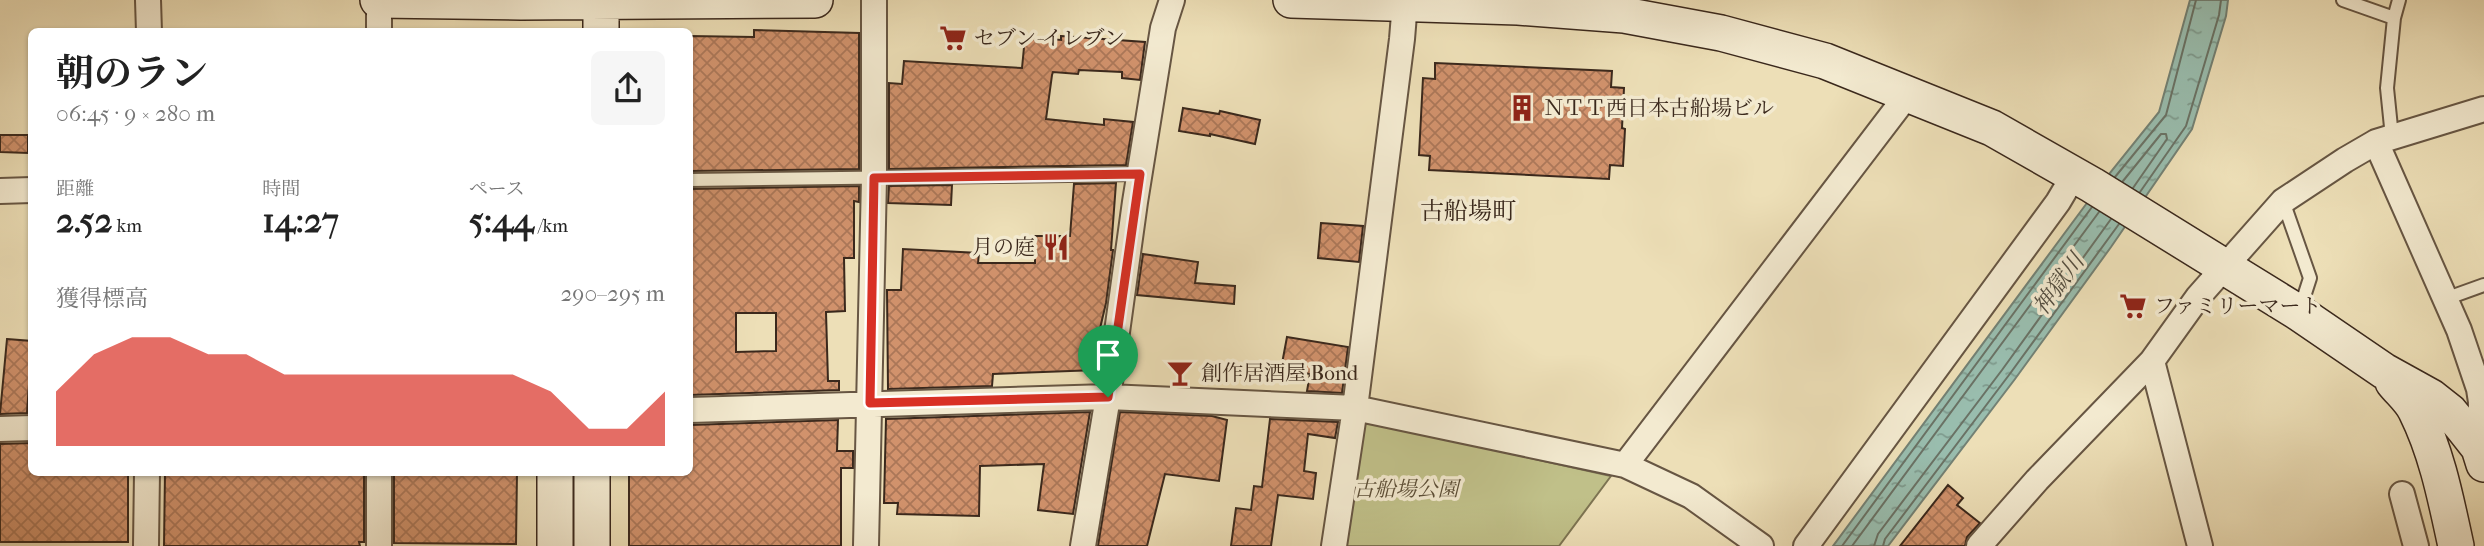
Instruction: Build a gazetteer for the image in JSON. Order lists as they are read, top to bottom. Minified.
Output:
{"districts":["古船場町"],"water":["神獄川"],"parks":["古船場公園"],"places":{"supermarket":["セブン-イレブン","ファミリーマート"],"building":["ＮＴＴ西日本古船場ビル"],"restaurant":["月の庭"],"bar":["創作居酒屋 Bond"]},"page":{"heading":["朝のラン","06:45 · 9 × 280 m"],"stats":[["距離","2.52 km"],["時間","14:27"],["ペース","5:44 /km"]],"chart":["獲得標高","290–295 m"]}}
